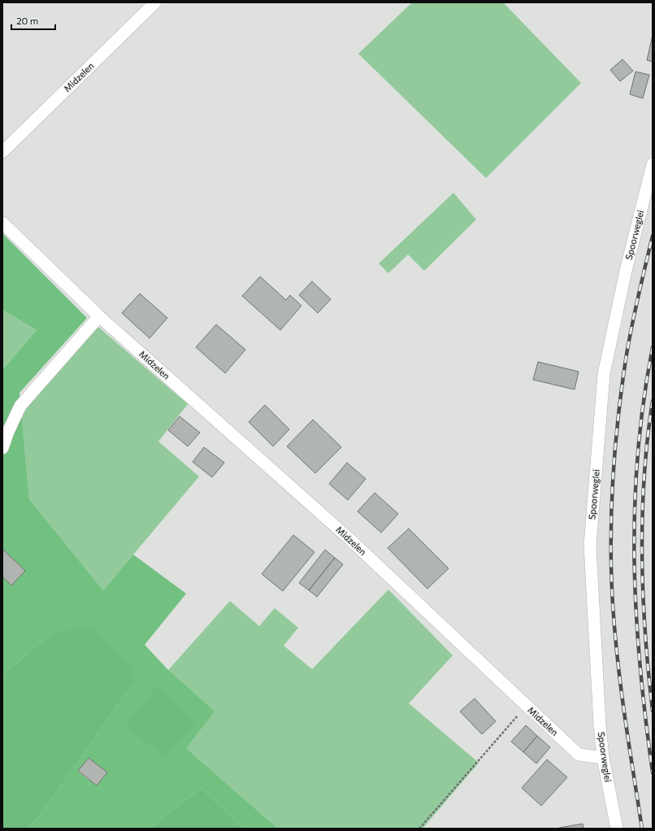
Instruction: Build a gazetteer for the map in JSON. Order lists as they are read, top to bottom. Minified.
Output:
{"streets":{"street":["Midzelen","Spoorweglei"]},"crossings":[["Midzelen","Spoorweglei"]],"scale_bar":"20 m"}
